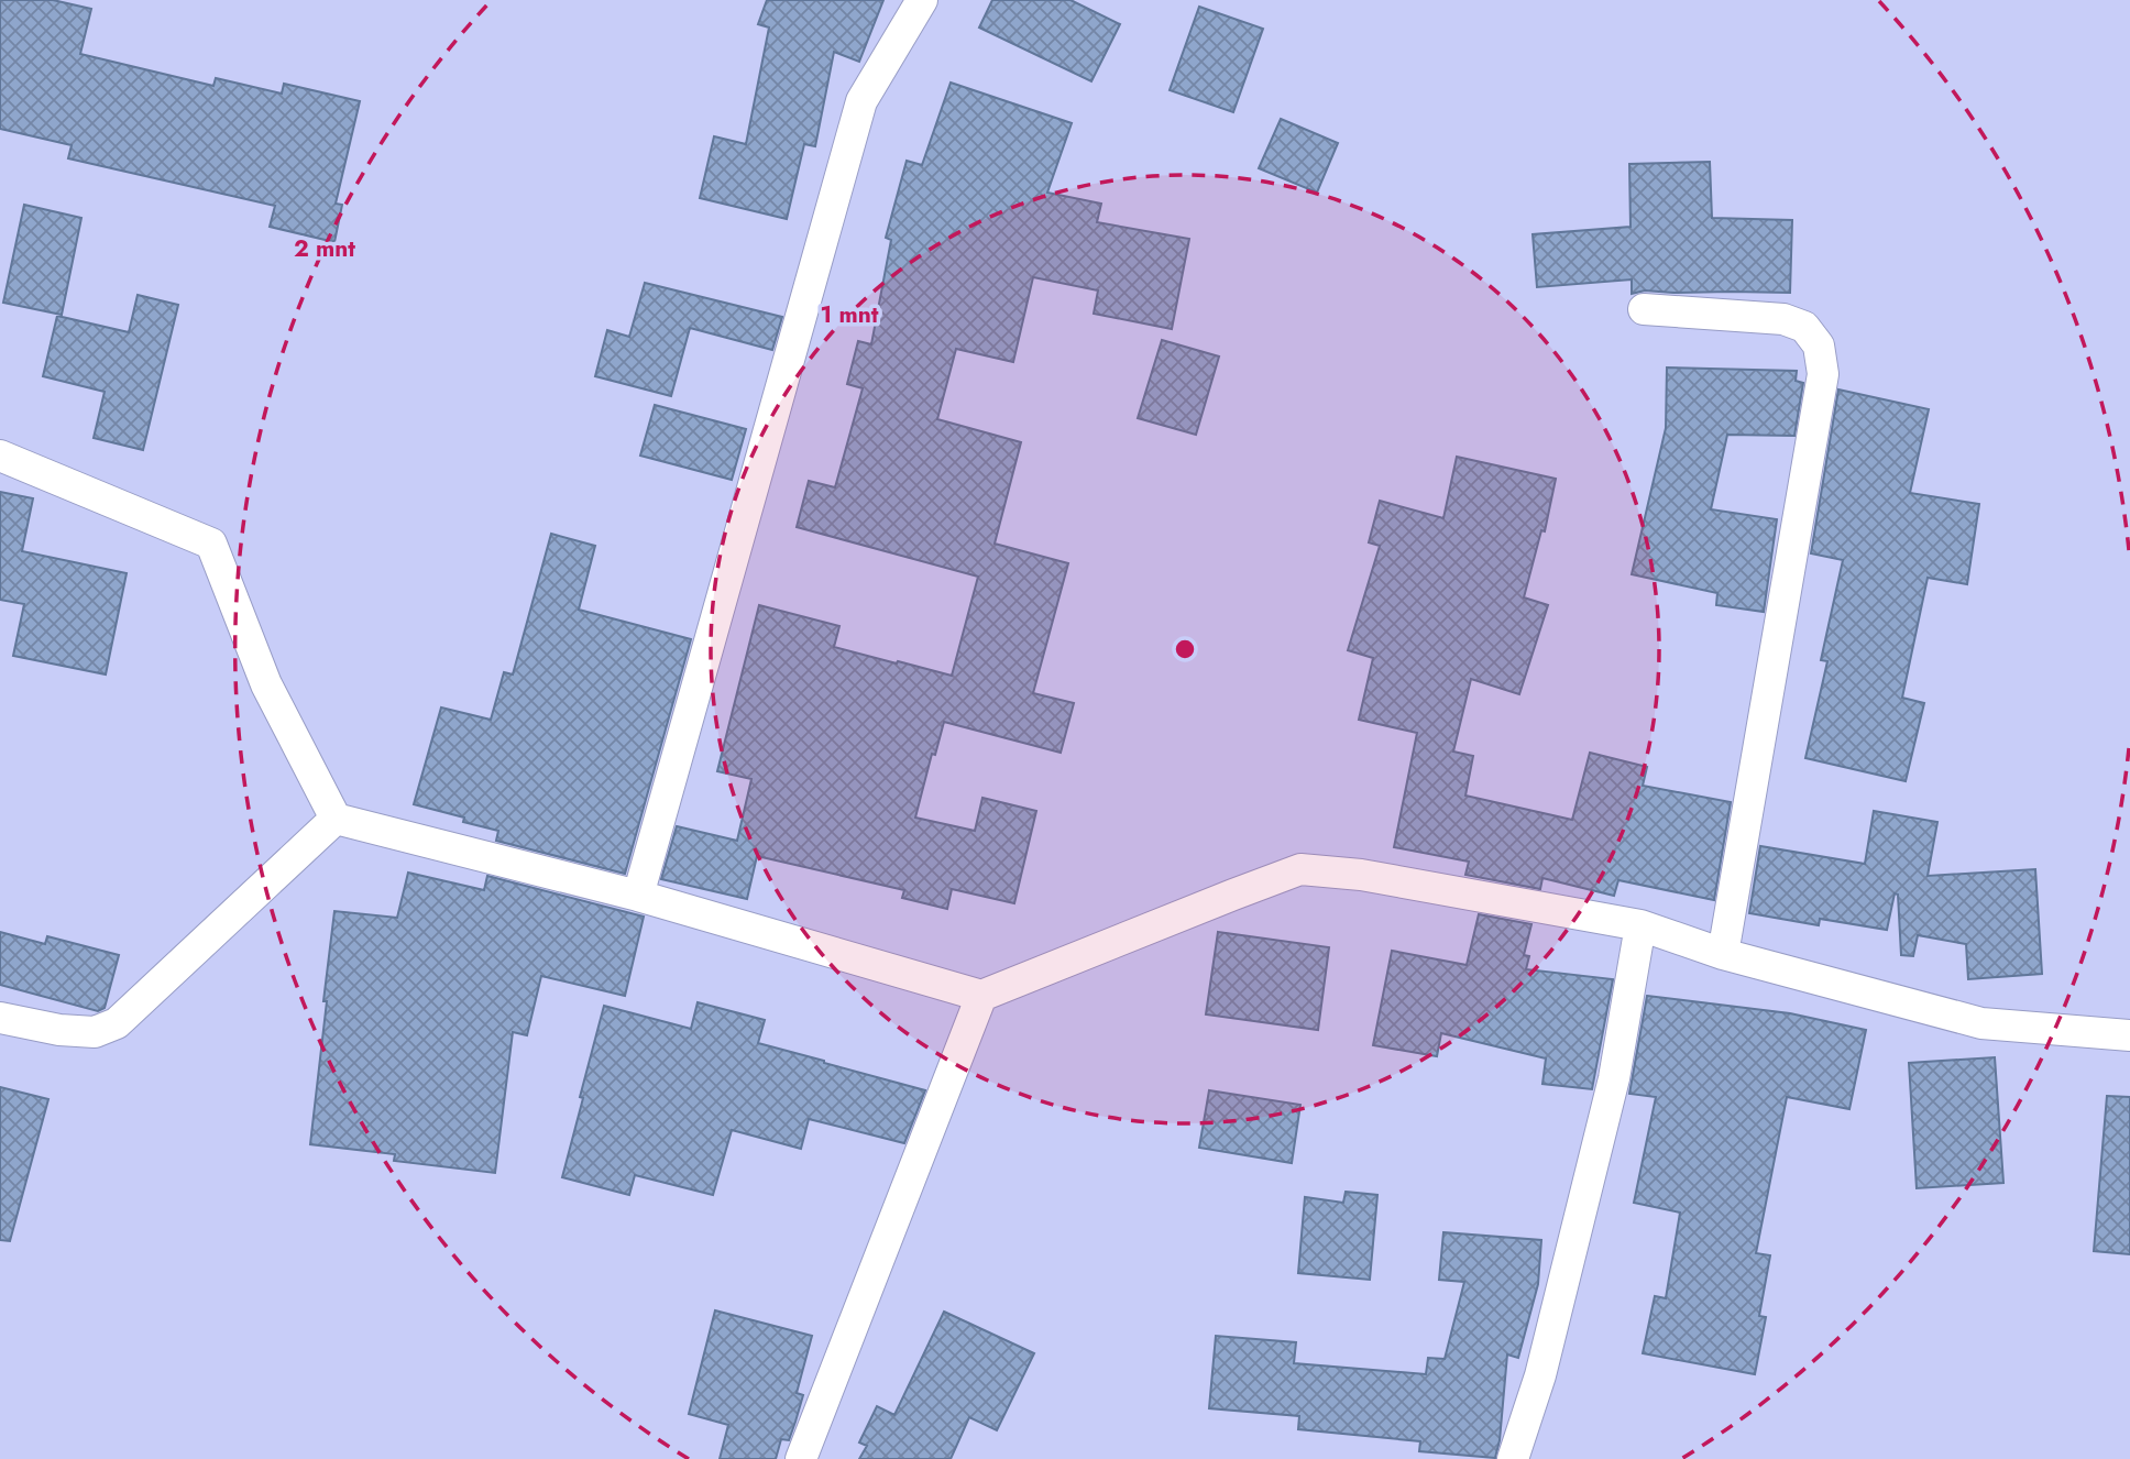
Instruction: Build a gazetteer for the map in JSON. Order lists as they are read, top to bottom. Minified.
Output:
{"rings":["2 mnt","1 mnt"]}
